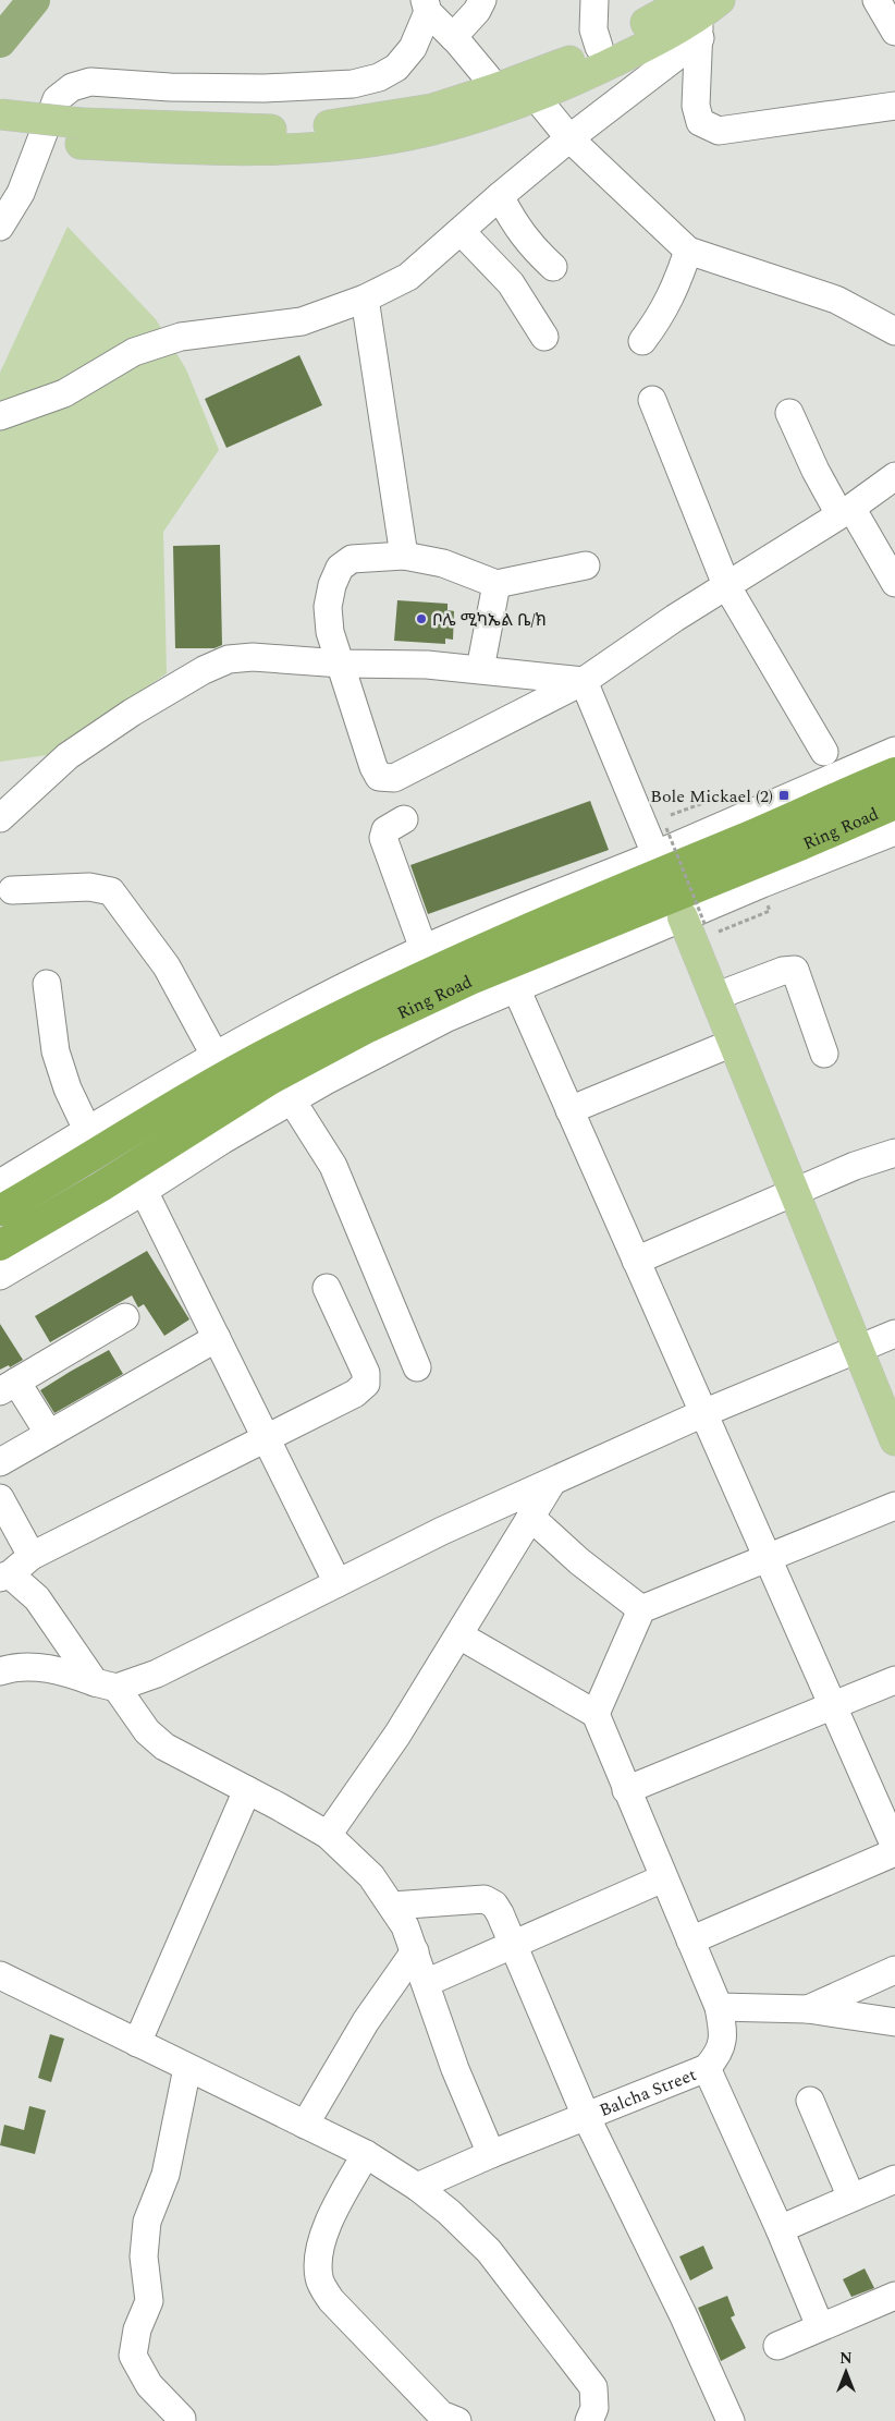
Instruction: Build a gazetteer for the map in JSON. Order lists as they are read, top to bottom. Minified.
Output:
{"streets":{"highway":["Ring Road"],"street":["Balcha Street"]},"places":{"other":["ቦሌ ሚካኤል ቤ/ክ"],"transit":["Bole Mickael (2)"]},"north":"top"}
